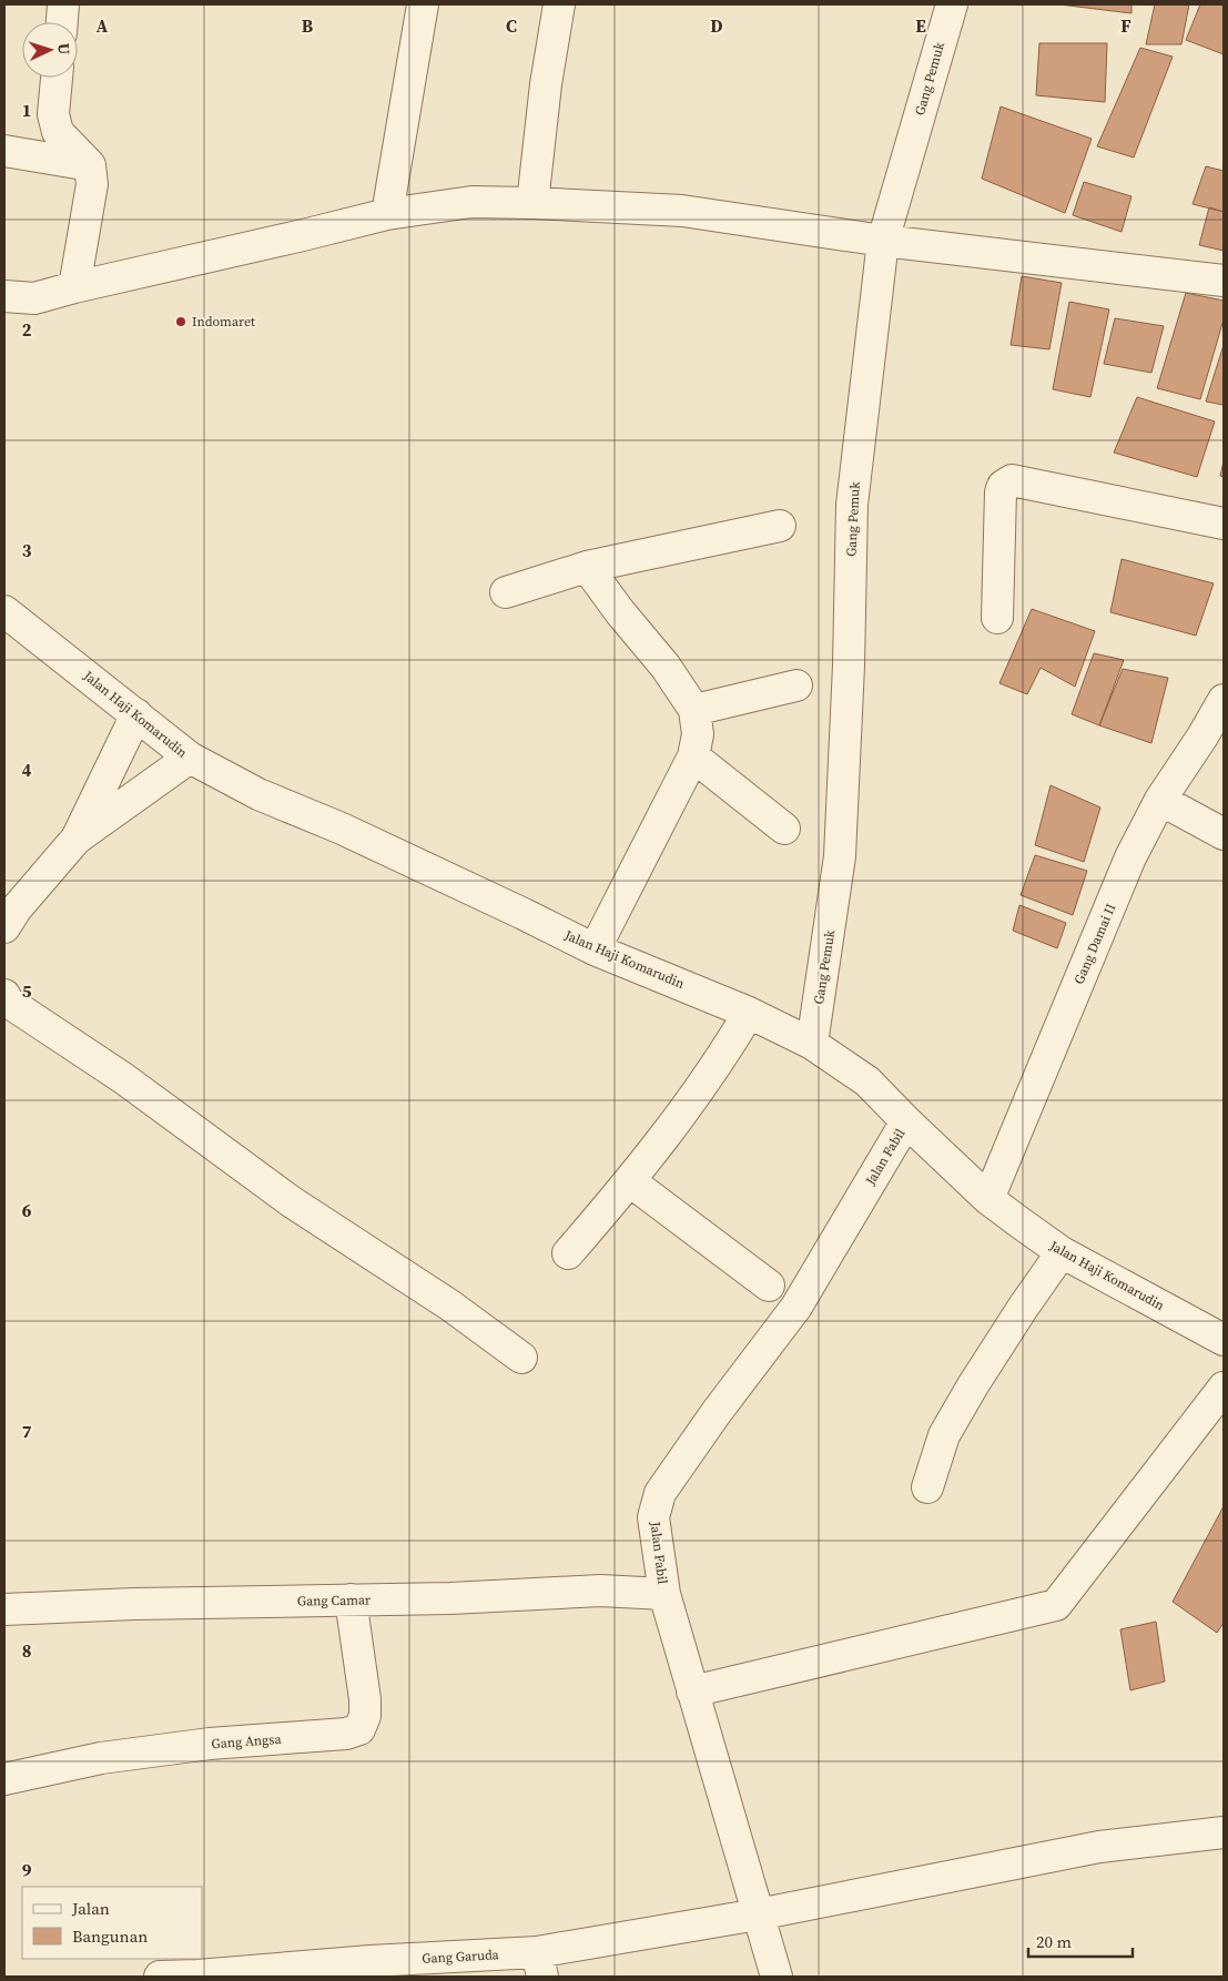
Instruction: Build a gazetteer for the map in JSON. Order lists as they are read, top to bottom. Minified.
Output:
{"streets":{"street":["Gang Pemuk","Jalan Haji Komarudin","Gang Damai II","Jalan Fabil","Gang Camar","Gang Angsa","Gang Garuda"]},"crossings":[["Gang Pemuk","Jalan Haji Komarudin"],["Jalan Haji Komarudin","Gang Damai II"],["Jalan Haji Komarudin","Jalan Fabil"],["Jalan Fabil","Gang Camar"],["Jalan Fabil","Gang Garuda"],["Gang Camar","Gang Angsa"]],"places":["Indomaret"],"legend":["Jalan","Bangunan"],"scale_bar":"20 m","north":"right","grid":{"columns":["A","B","C","D","E","F"],"rows":["1","2","3","4","5","6","7","8","9"]}}
